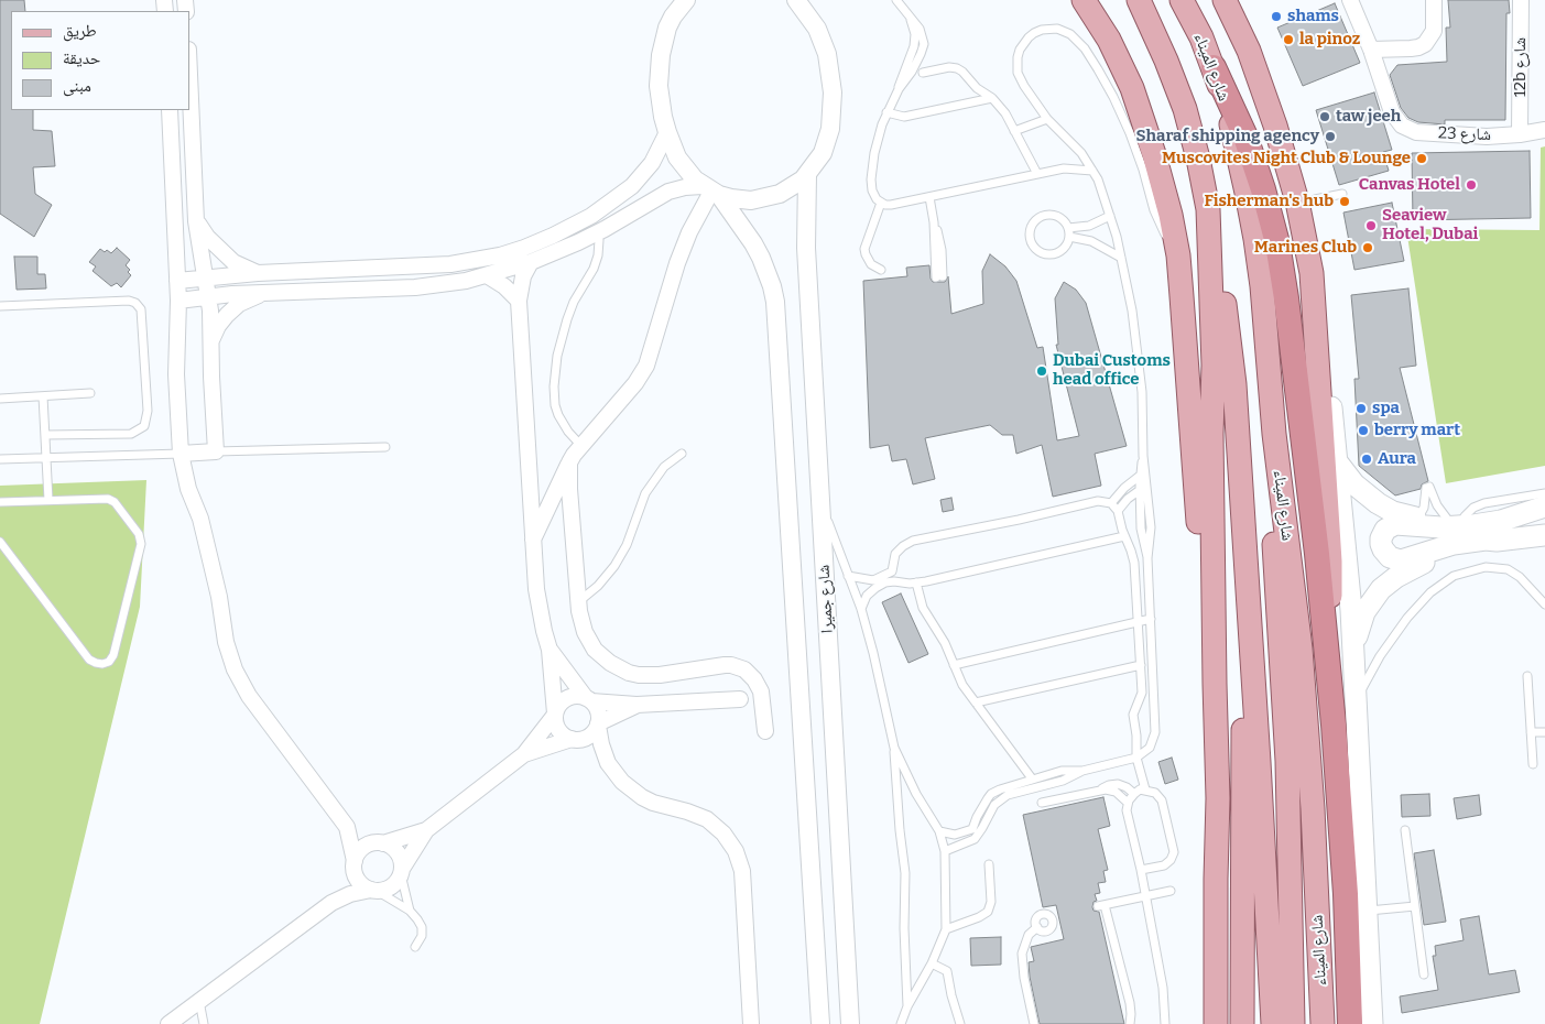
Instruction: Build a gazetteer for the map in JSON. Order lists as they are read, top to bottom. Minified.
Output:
{"streets":{"main road":["شارع الميناء"],"street":["12b شارع","شارع 23","شارع جميرا"]},"crossings":[["12b شارع","شارع 23"]],"places":["shams","la pinoz","taw jeeh","Sharaf shipping agency","Muscovites Night Club & Lounge","Canvas Hotel","Fisherman's hub","Seaview Hotel, Dubai","Marines Club","Dubai Customs head office","spa","berry mart","Aura"],"legend":["طريق","حديقة","مبنى"]}
